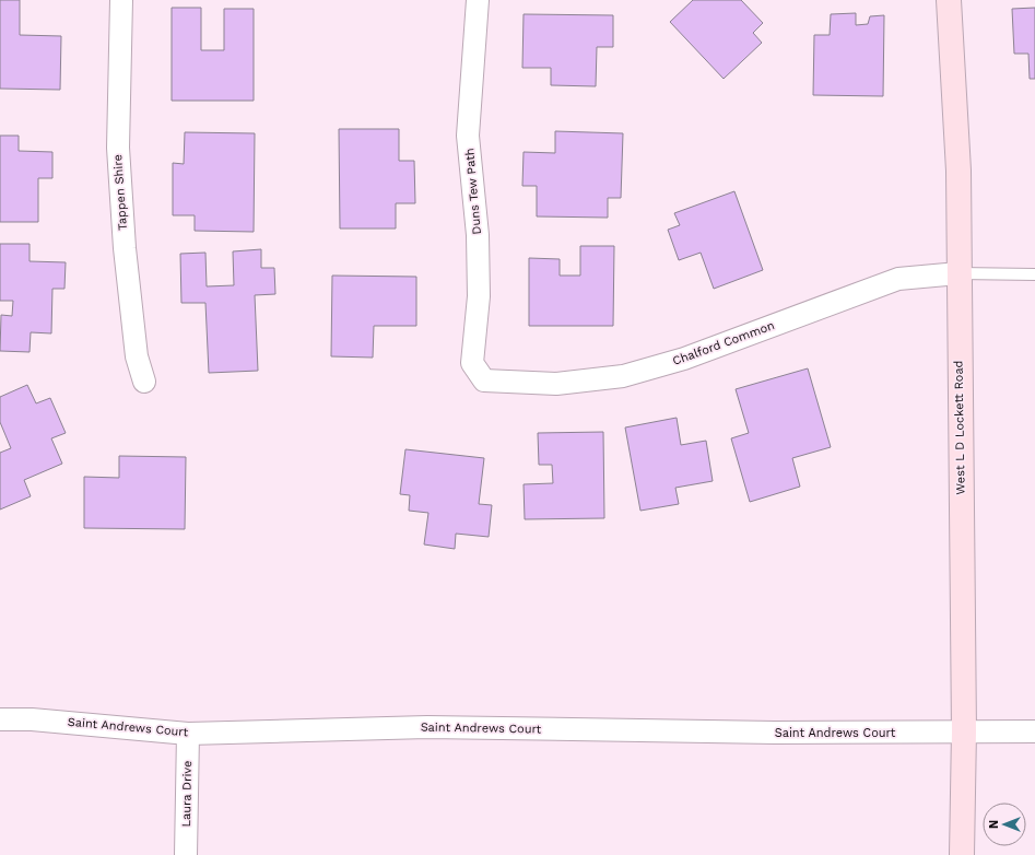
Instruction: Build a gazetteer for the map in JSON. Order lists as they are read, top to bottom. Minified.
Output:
{"streets":{"main road":["West L D Lockett Road"],"street":["Duns Tew Path","Tappen Shire","Chalford Common","Saint Andrews Court","Laura Drive"]},"crossings":[["Duns Tew Path","Chalford Common"],["Chalford Common","West L D Lockett Road"],["West L D Lockett Road","Saint Andrews Court"],["Saint Andrews Court","Laura Drive"]],"north":"left"}
